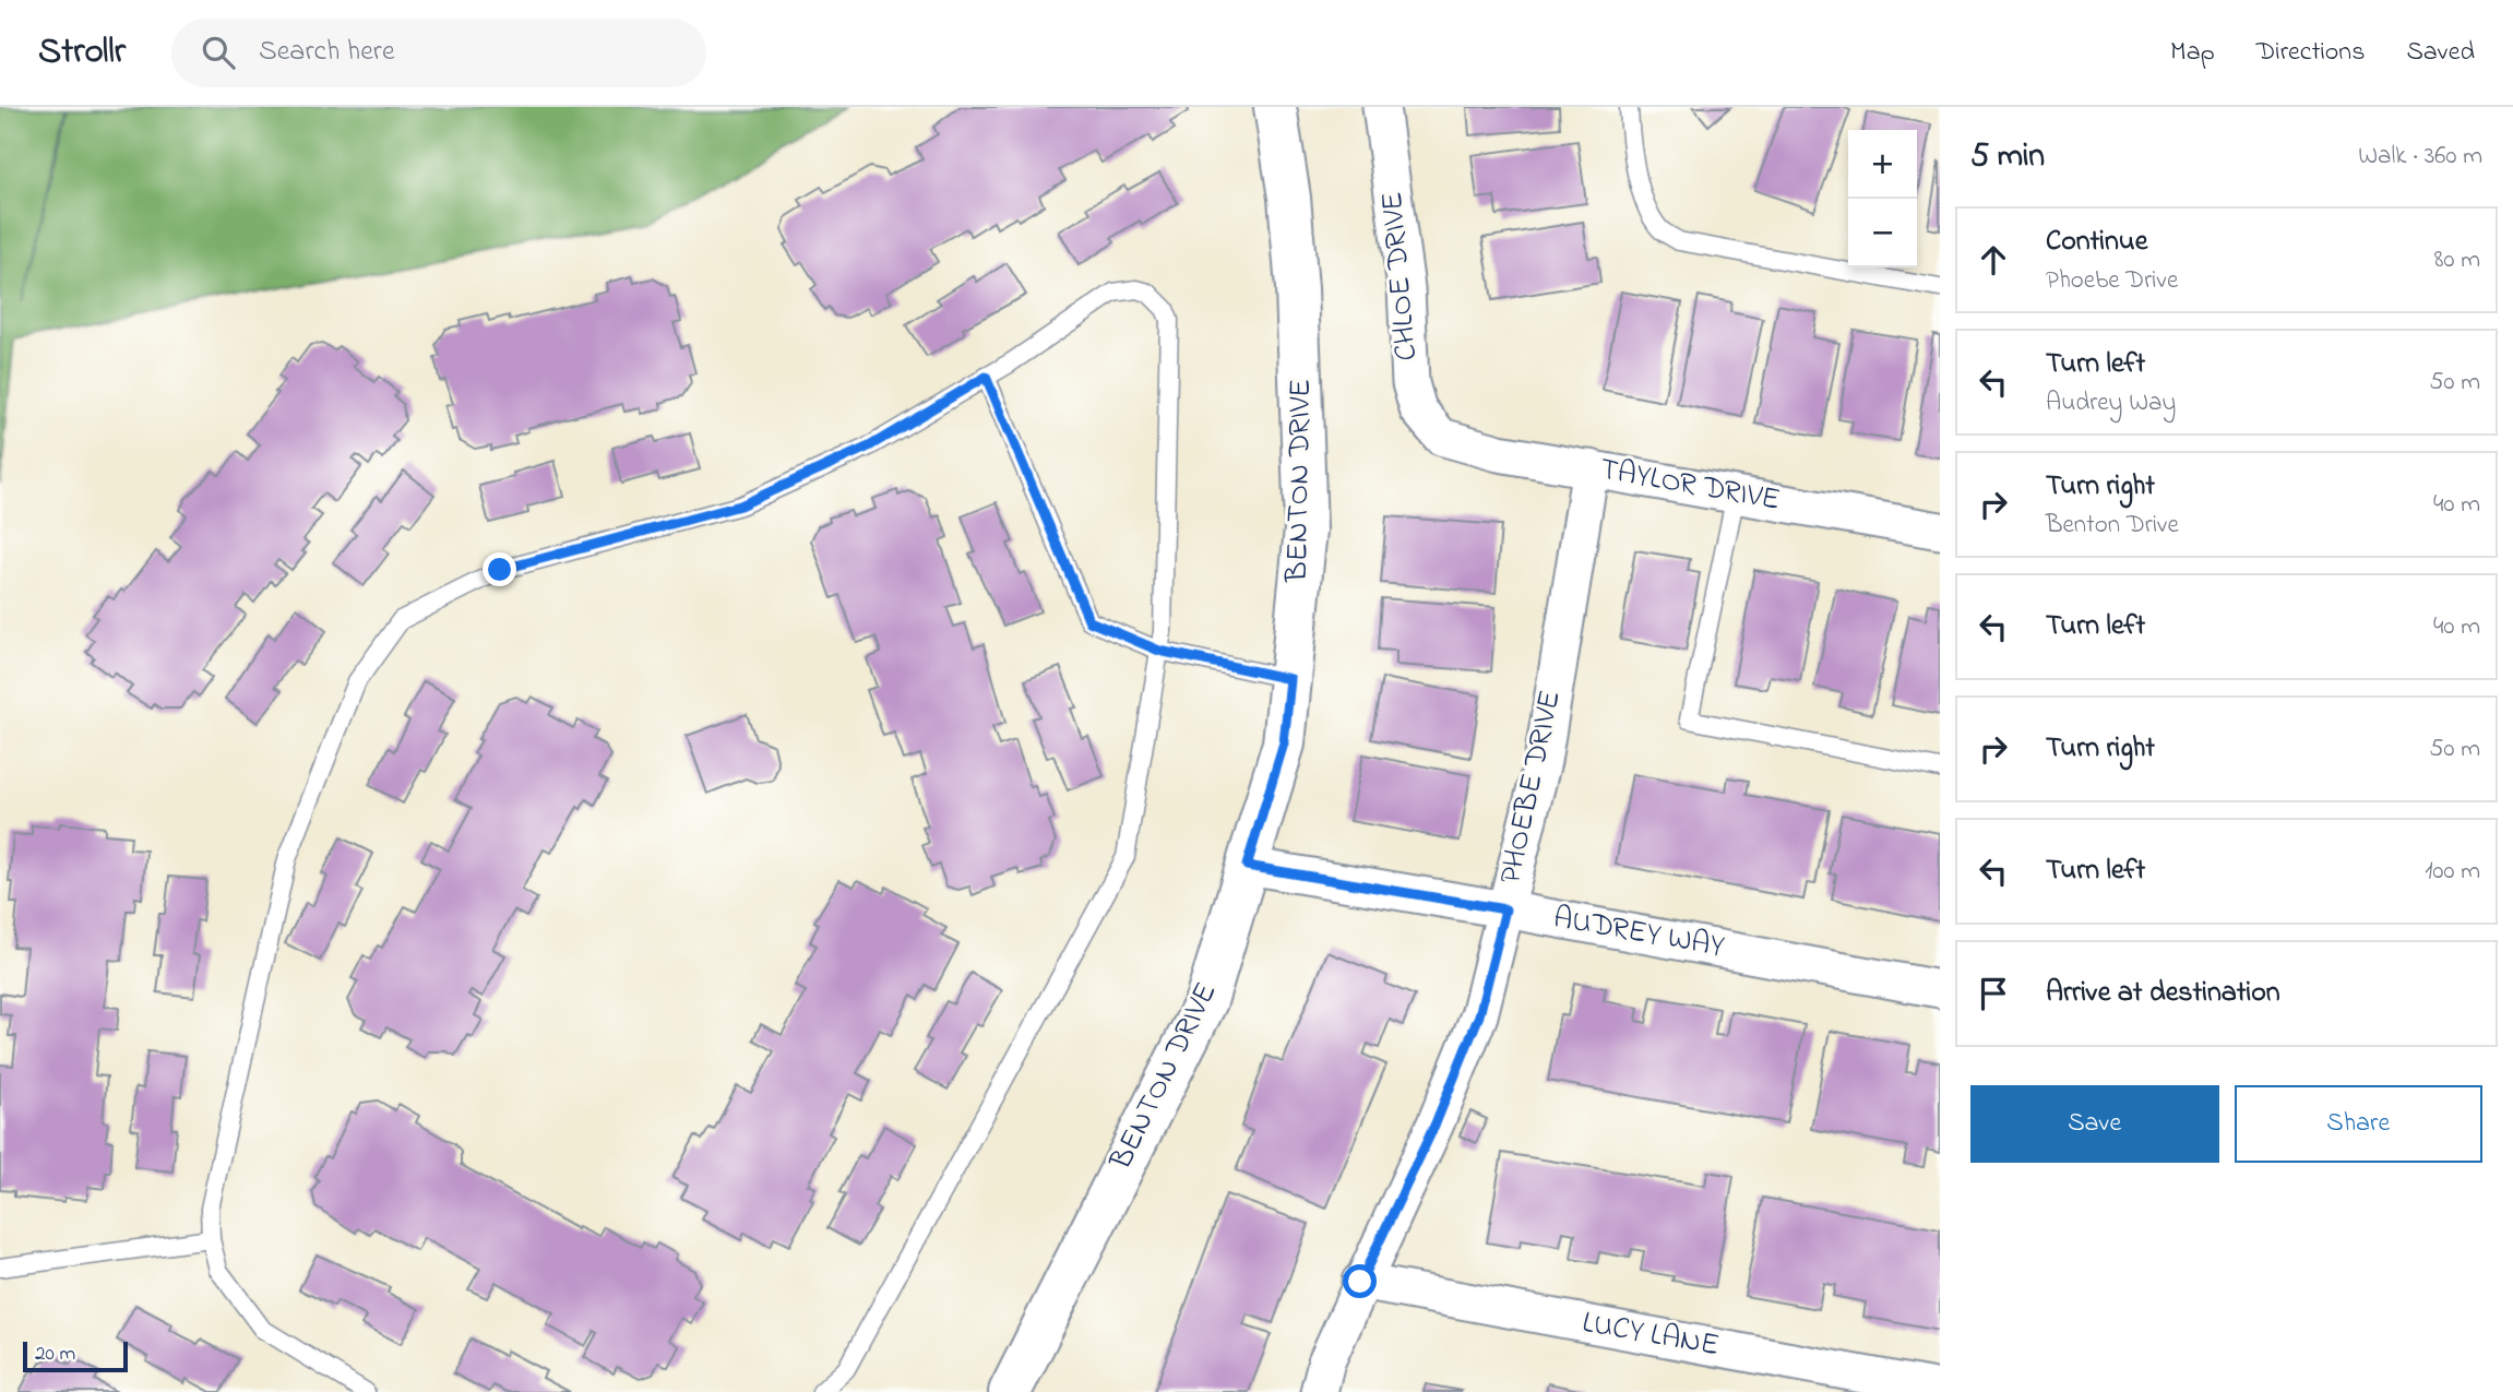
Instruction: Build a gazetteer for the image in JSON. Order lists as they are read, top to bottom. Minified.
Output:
{"streets":{"street":["CHLOE DRIVE","BENTON DRIVE","TAYLOR DRIVE","PHOEBE DRIVE","AUDREY WAY","LUCY LANE"]},"crossings":[["CHLOE DRIVE","TAYLOR DRIVE"],["BENTON DRIVE","AUDREY WAY"],["TAYLOR DRIVE","PHOEBE DRIVE"],["PHOEBE DRIVE","AUDREY WAY"],["PHOEBE DRIVE","LUCY LANE"]],"scale_bar":"20 m","page":{"header":"Strollr","search":"Search here","nav":["Map","Directions","Saved"],"heading":["5 min","Walk · 360 m"],"map_buttons":["+","−"],"list":[["Continue","Phoebe Drive","80 m"],["Turn left","Audrey Way","50 m"],["Turn right","Benton Drive","40 m"],["Turn left","40 m"],["Turn right","50 m"],["Turn left","100 m"],"Arrive at destination"],"buttons":["Save","Share"],"scale":"20 m"}}
